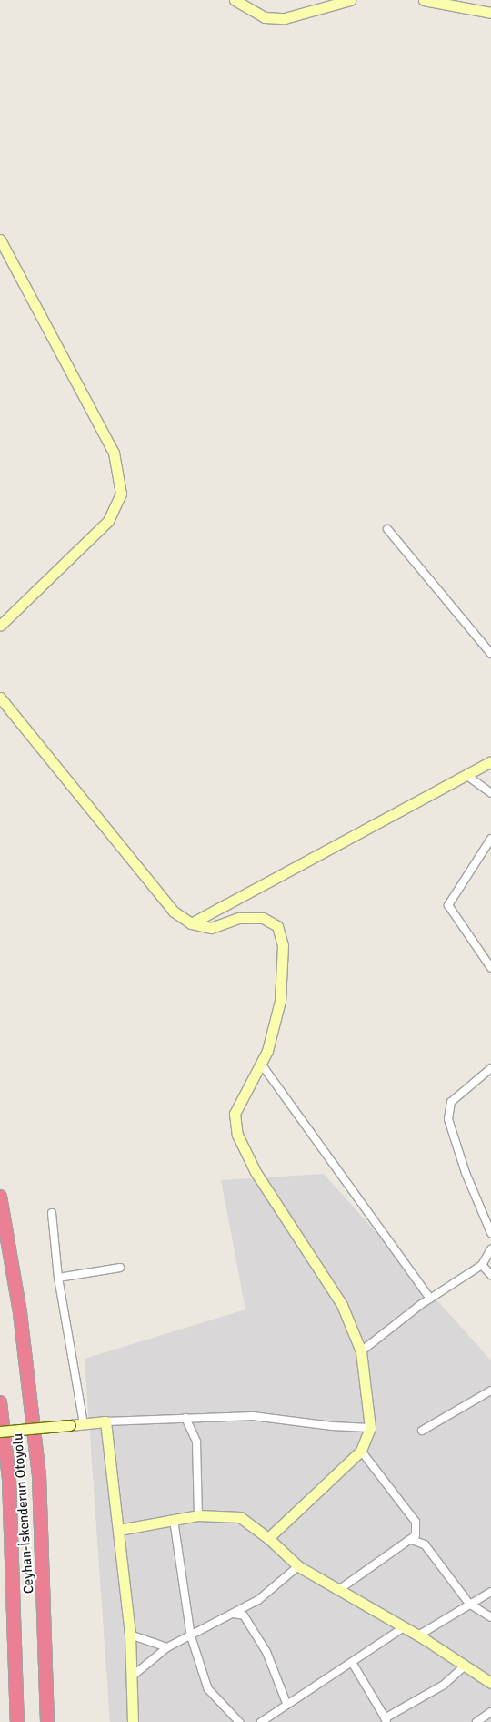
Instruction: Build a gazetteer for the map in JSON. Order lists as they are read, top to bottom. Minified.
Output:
{"streets":{"highway":["Ceyhan-İskenderun Otoyolu"]}}
